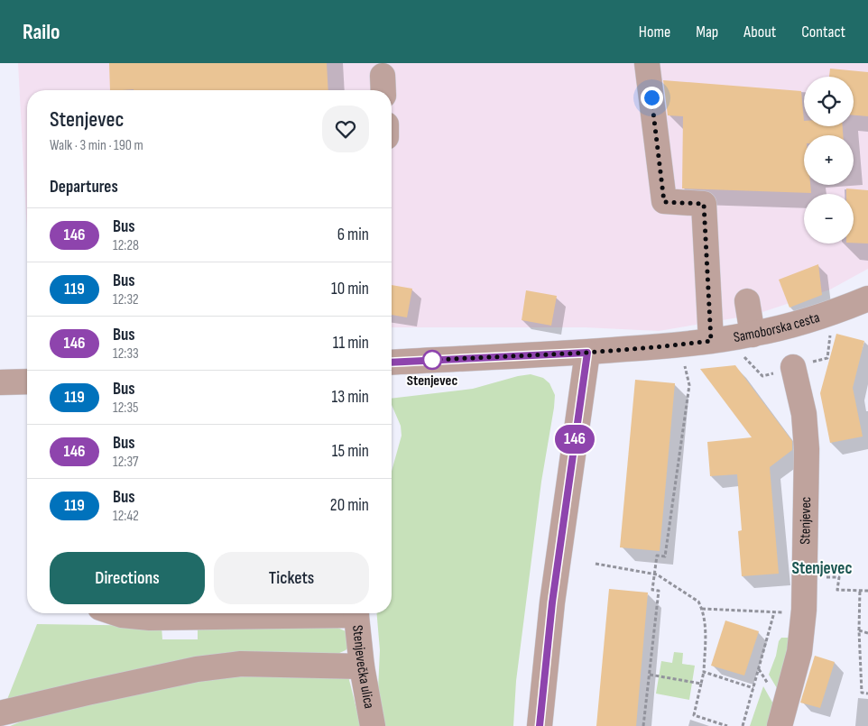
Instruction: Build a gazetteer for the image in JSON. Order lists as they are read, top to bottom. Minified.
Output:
{"streets":{"street":["Samoborska cesta","Stenjevec","Stenjevečka ulica"]},"districts":["Stenjevec"],"places":["Stenjevec"],"lines":["bus line 146"],"page":{"header":"Railo","nav":["Home","Map","About","Contact"],"on_map":"146","map_buttons":["+","−"],"heading":[["Stenjevec","Walk · 3 min · 190 m"],"Departures"],"list":[{"mark":"146","name":"Bus","note":"12:28","value":"6 min"},{"mark":"119","name":"Bus","note":"12:32","value":"10 min"},{"mark":"146","name":"Bus","note":"12:33","value":"11 min"},{"mark":"119","name":"Bus","note":"12:35","value":"13 min"},{"mark":"146","name":"Bus","note":"12:37","value":"15 min"},{"mark":"119","name":"Bus","note":"12:42","value":"20 min"}],"buttons":["Directions","Tickets"]}}
